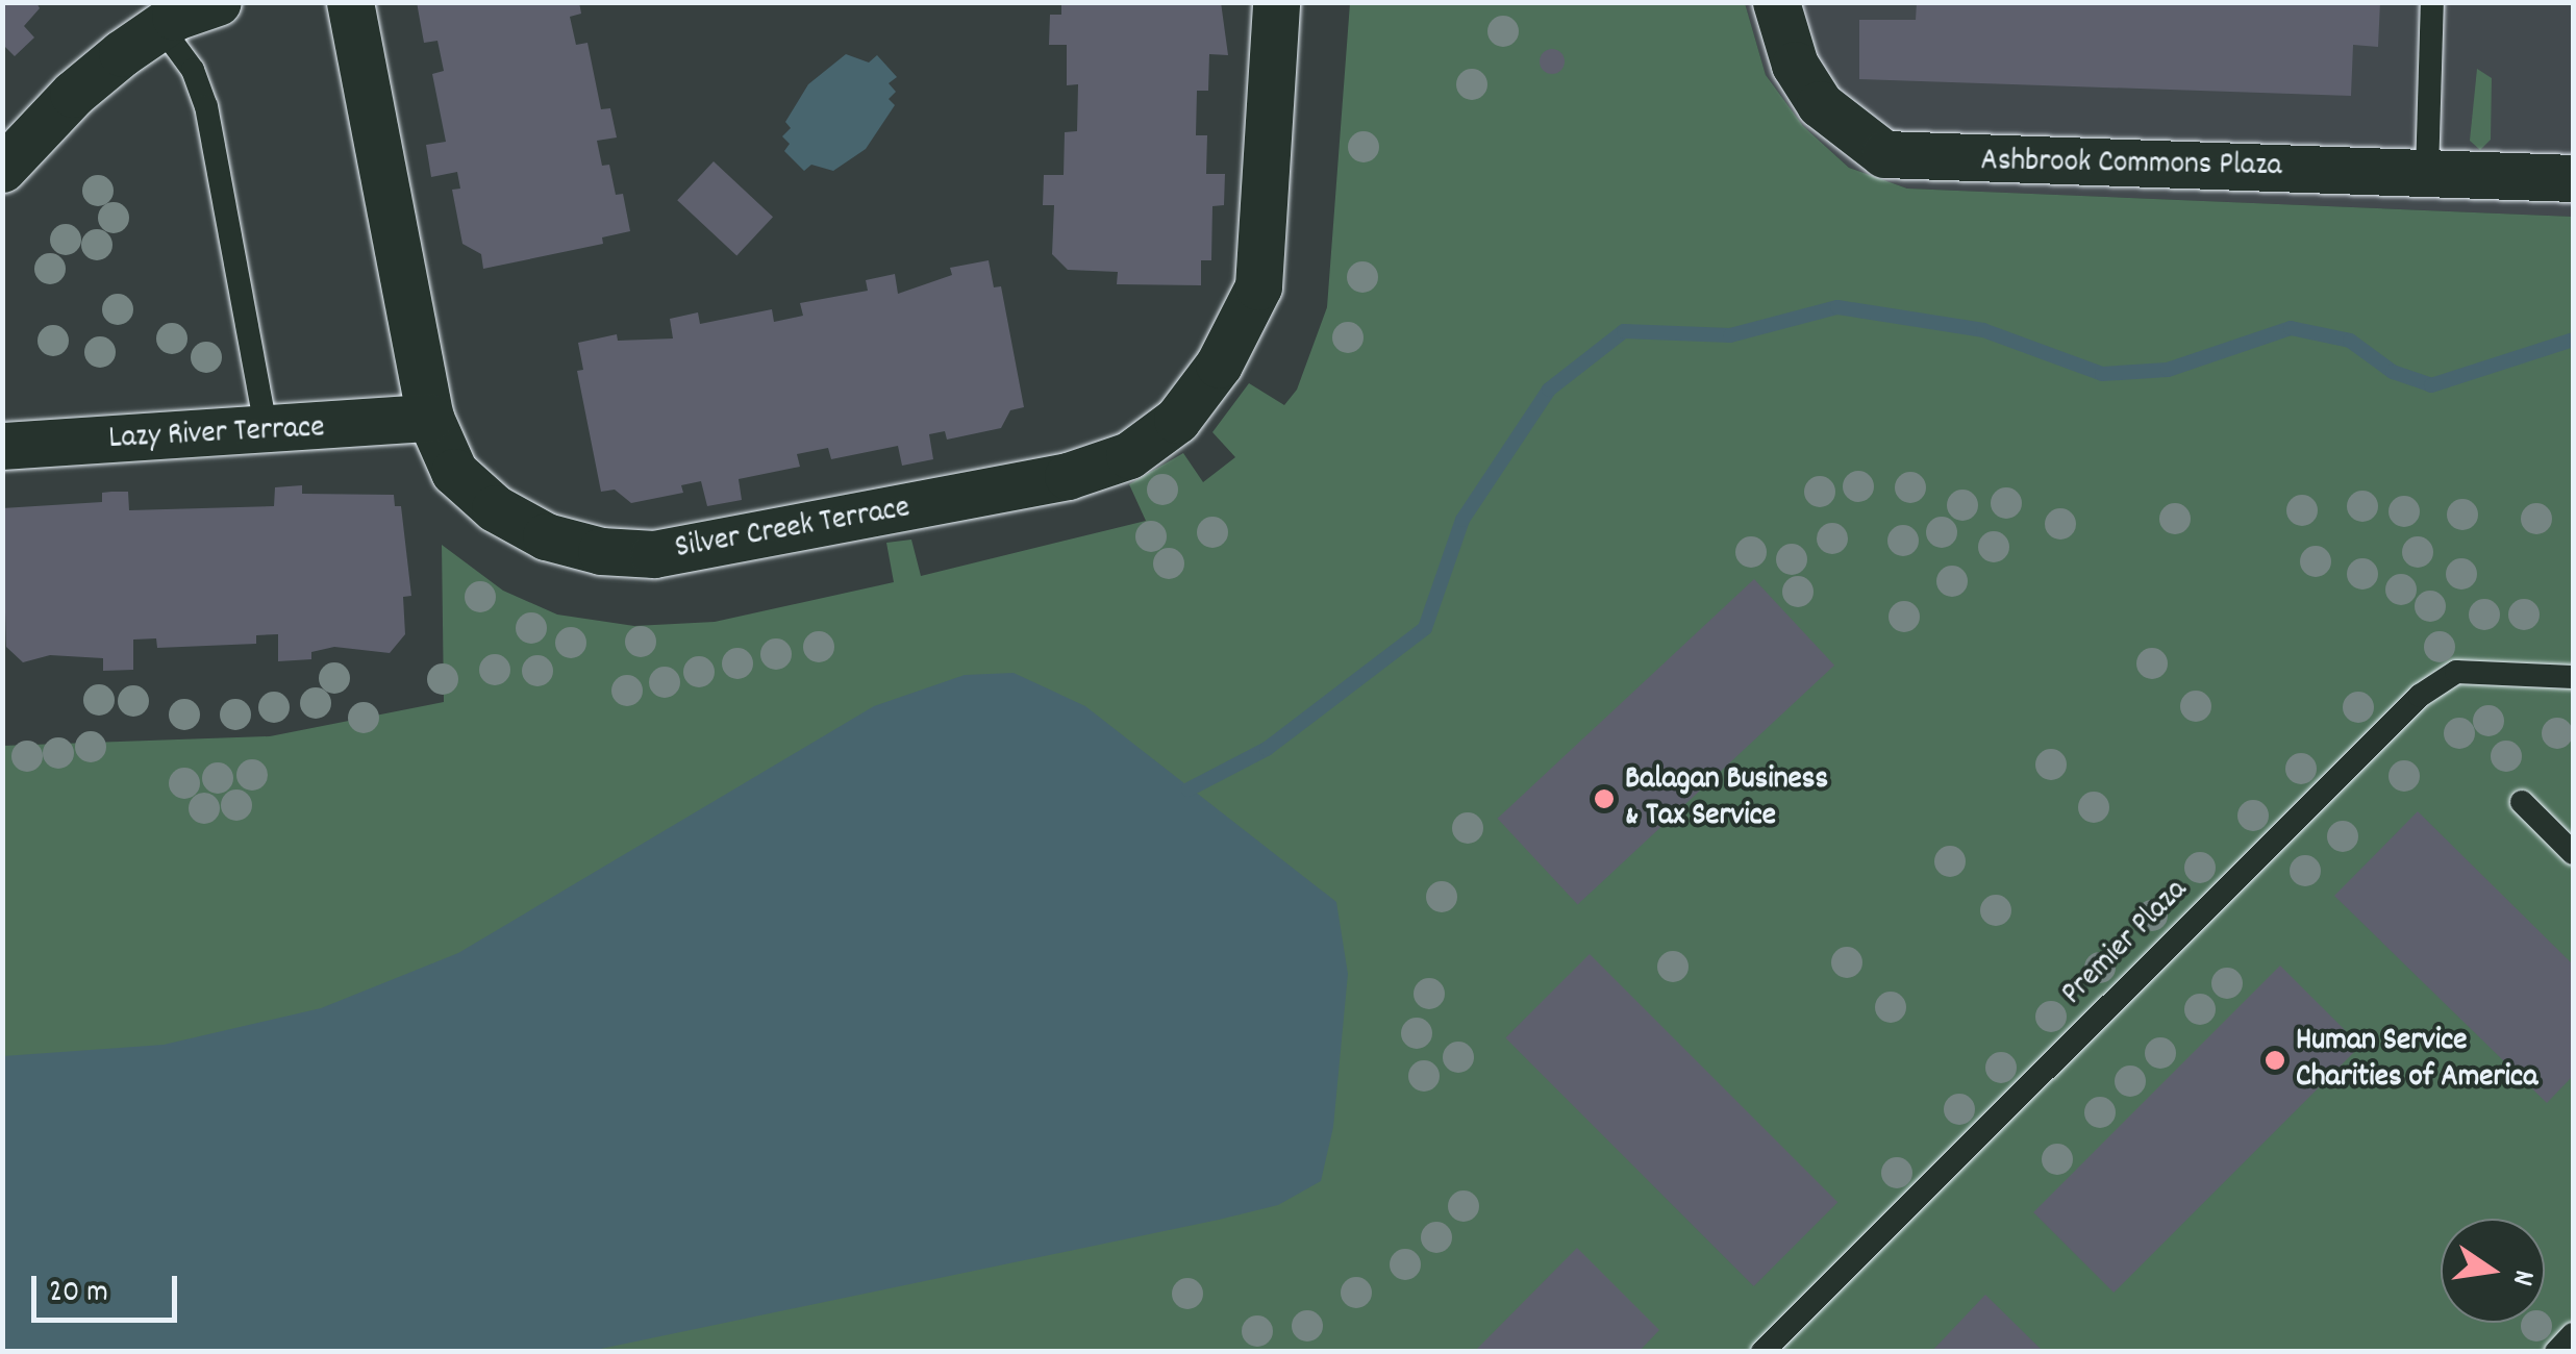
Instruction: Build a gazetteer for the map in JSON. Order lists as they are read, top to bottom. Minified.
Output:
{"streets":{"street":["Ashbrook Commons Plaza","Lazy River Terrace","Silver Creek Terrace"],"lane":["Premier Plaza"]},"crossings":[["Lazy River Terrace","Silver Creek Terrace"]],"places":["Balagan Business & Tax Service","Human Service Charities of America"],"scale_bar":"20 m","north":"right"}
